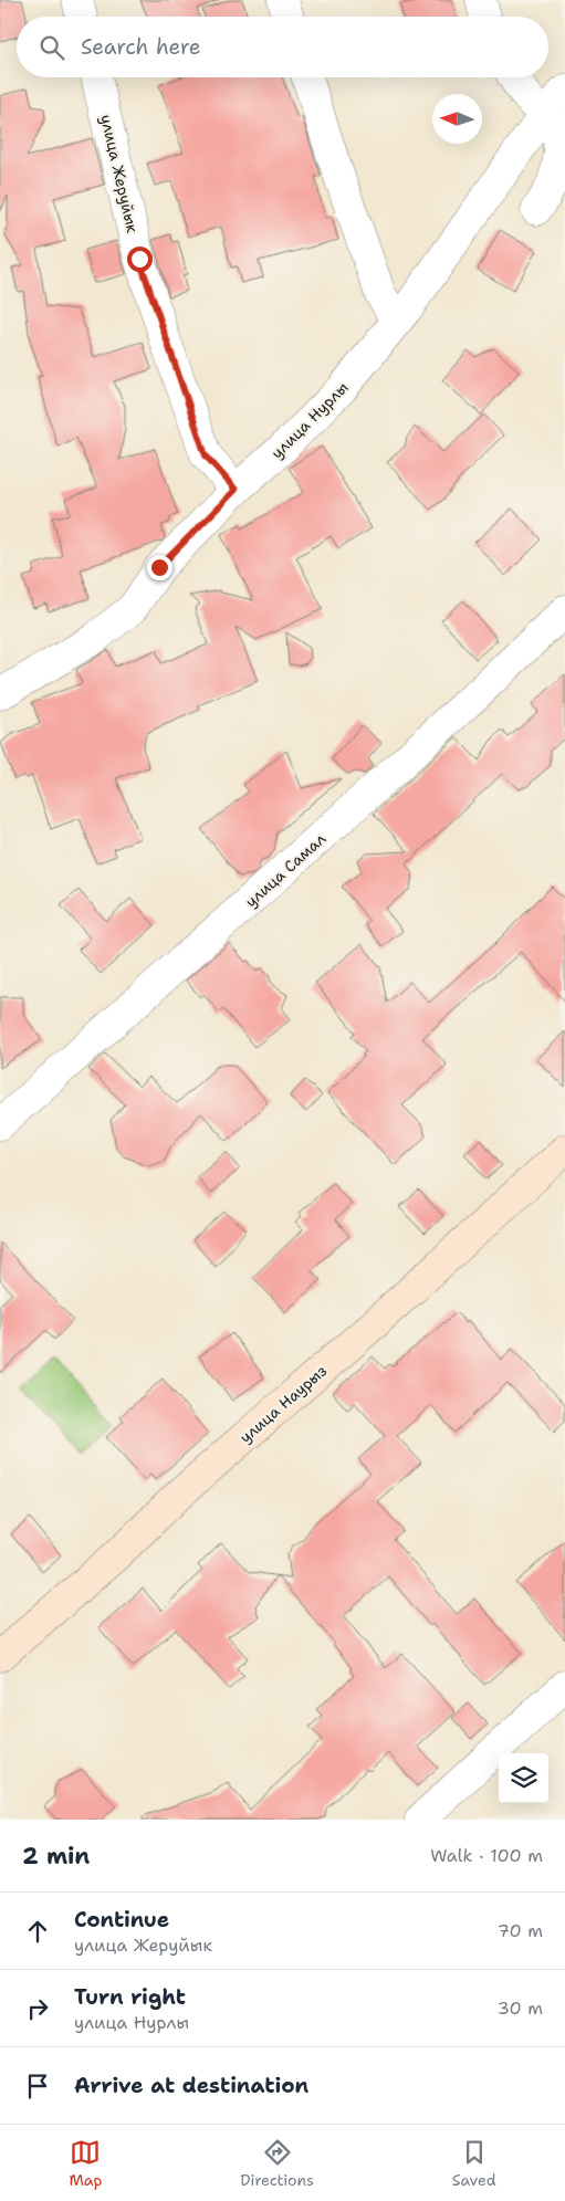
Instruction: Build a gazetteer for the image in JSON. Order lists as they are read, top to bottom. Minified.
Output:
{"streets":{"street":["улица Жеруйык","улица Нурлы","улица Самал","улица Наурыз"]},"crossings":[["улица Жеруйык","улица Нурлы"]],"north":"left","page":{"search":"Search here","heading":["2 min","Walk · 100 m"],"list":[["Continue","улица Жеруйык","70 m"],["Turn right","улица Нурлы","30 m"],"Arrive at destination"],"nav":["Map","Directions","Saved"]}}
